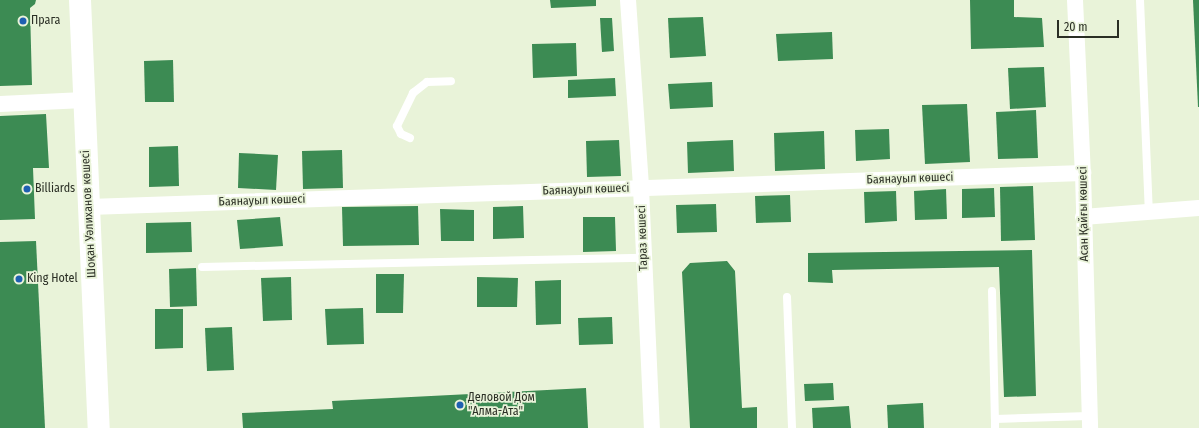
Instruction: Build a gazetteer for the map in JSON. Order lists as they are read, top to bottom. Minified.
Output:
{"streets":{"main road":["Шоқан Уәлиханов көшесі"],"street":["Баянауыл көшесі","Асан Қайғы көшесі","Тараз көшесі"]},"crossings":[["Баянауыл көшесі","Шоқан Уәлиханов көшесі"],["Баянауыл көшесі","Асан Қайғы көшесі"],["Баянауыл көшесі","Тараз көшесі"]],"places":["Прага","Billiards","King Hotel","Деловой Дом \"Алма-Ата\""],"scale_bar":"20 m"}
